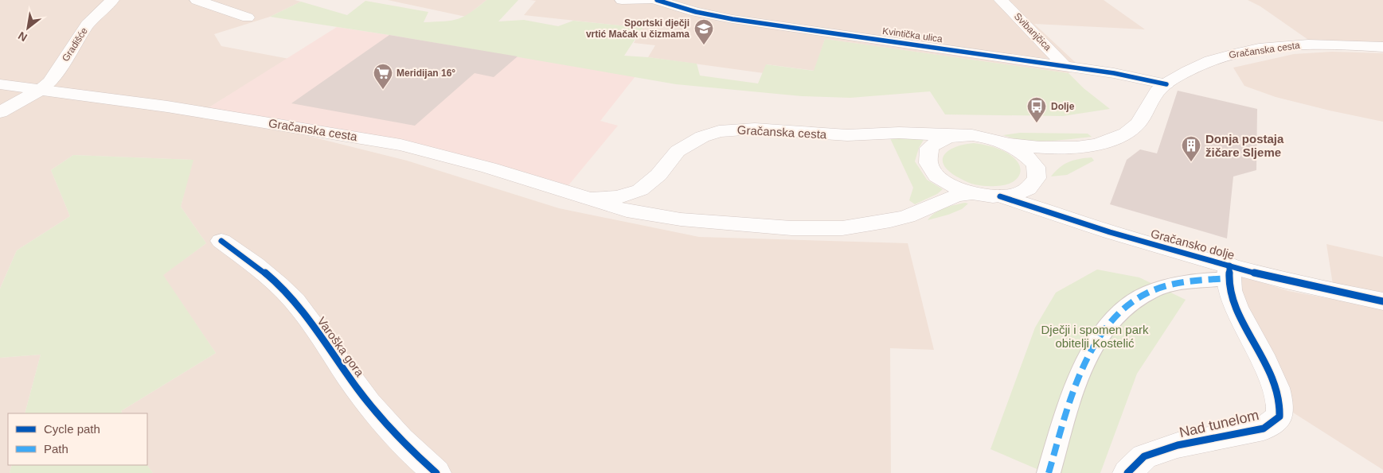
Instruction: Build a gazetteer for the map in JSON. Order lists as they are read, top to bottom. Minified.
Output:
{"streets":{"main road":["Svibanjčica","Kvintička ulica","Gradišće","Gračanska cesta","Gračansko dolje","Varoška gora","Nad tunelom"]},"crossings":[["Svibanjčica","Kvintička ulica"],["Kvintička ulica","Gračanska cesta"],["Gradišće","Gračanska cesta"],["Gračanska cesta","Gračansko dolje"],["Gračansko dolje","Nad tunelom"]],"parks":["Dječji i spomen park obitelji Kostelić"],"places":{"school or university":["Sportski dječji vrtić Mačak u čizmama"],"supermarket":["Meridijan 16°"],"bus stop":["Dolje"],"building":["Donja postaja žičare Sljeme"]},"legend":["Cycle path","Path"],"north":"bottom left"}
